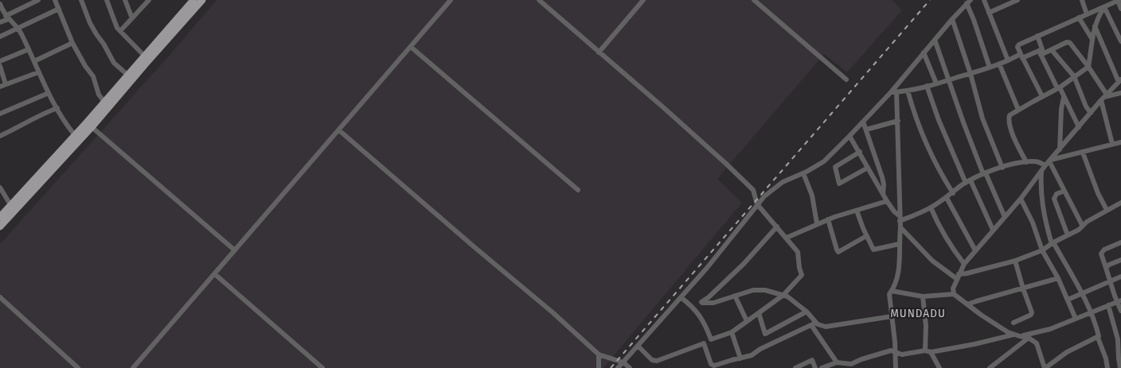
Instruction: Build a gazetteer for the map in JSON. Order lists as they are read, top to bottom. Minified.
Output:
{"districts":["MUNDADU"]}
